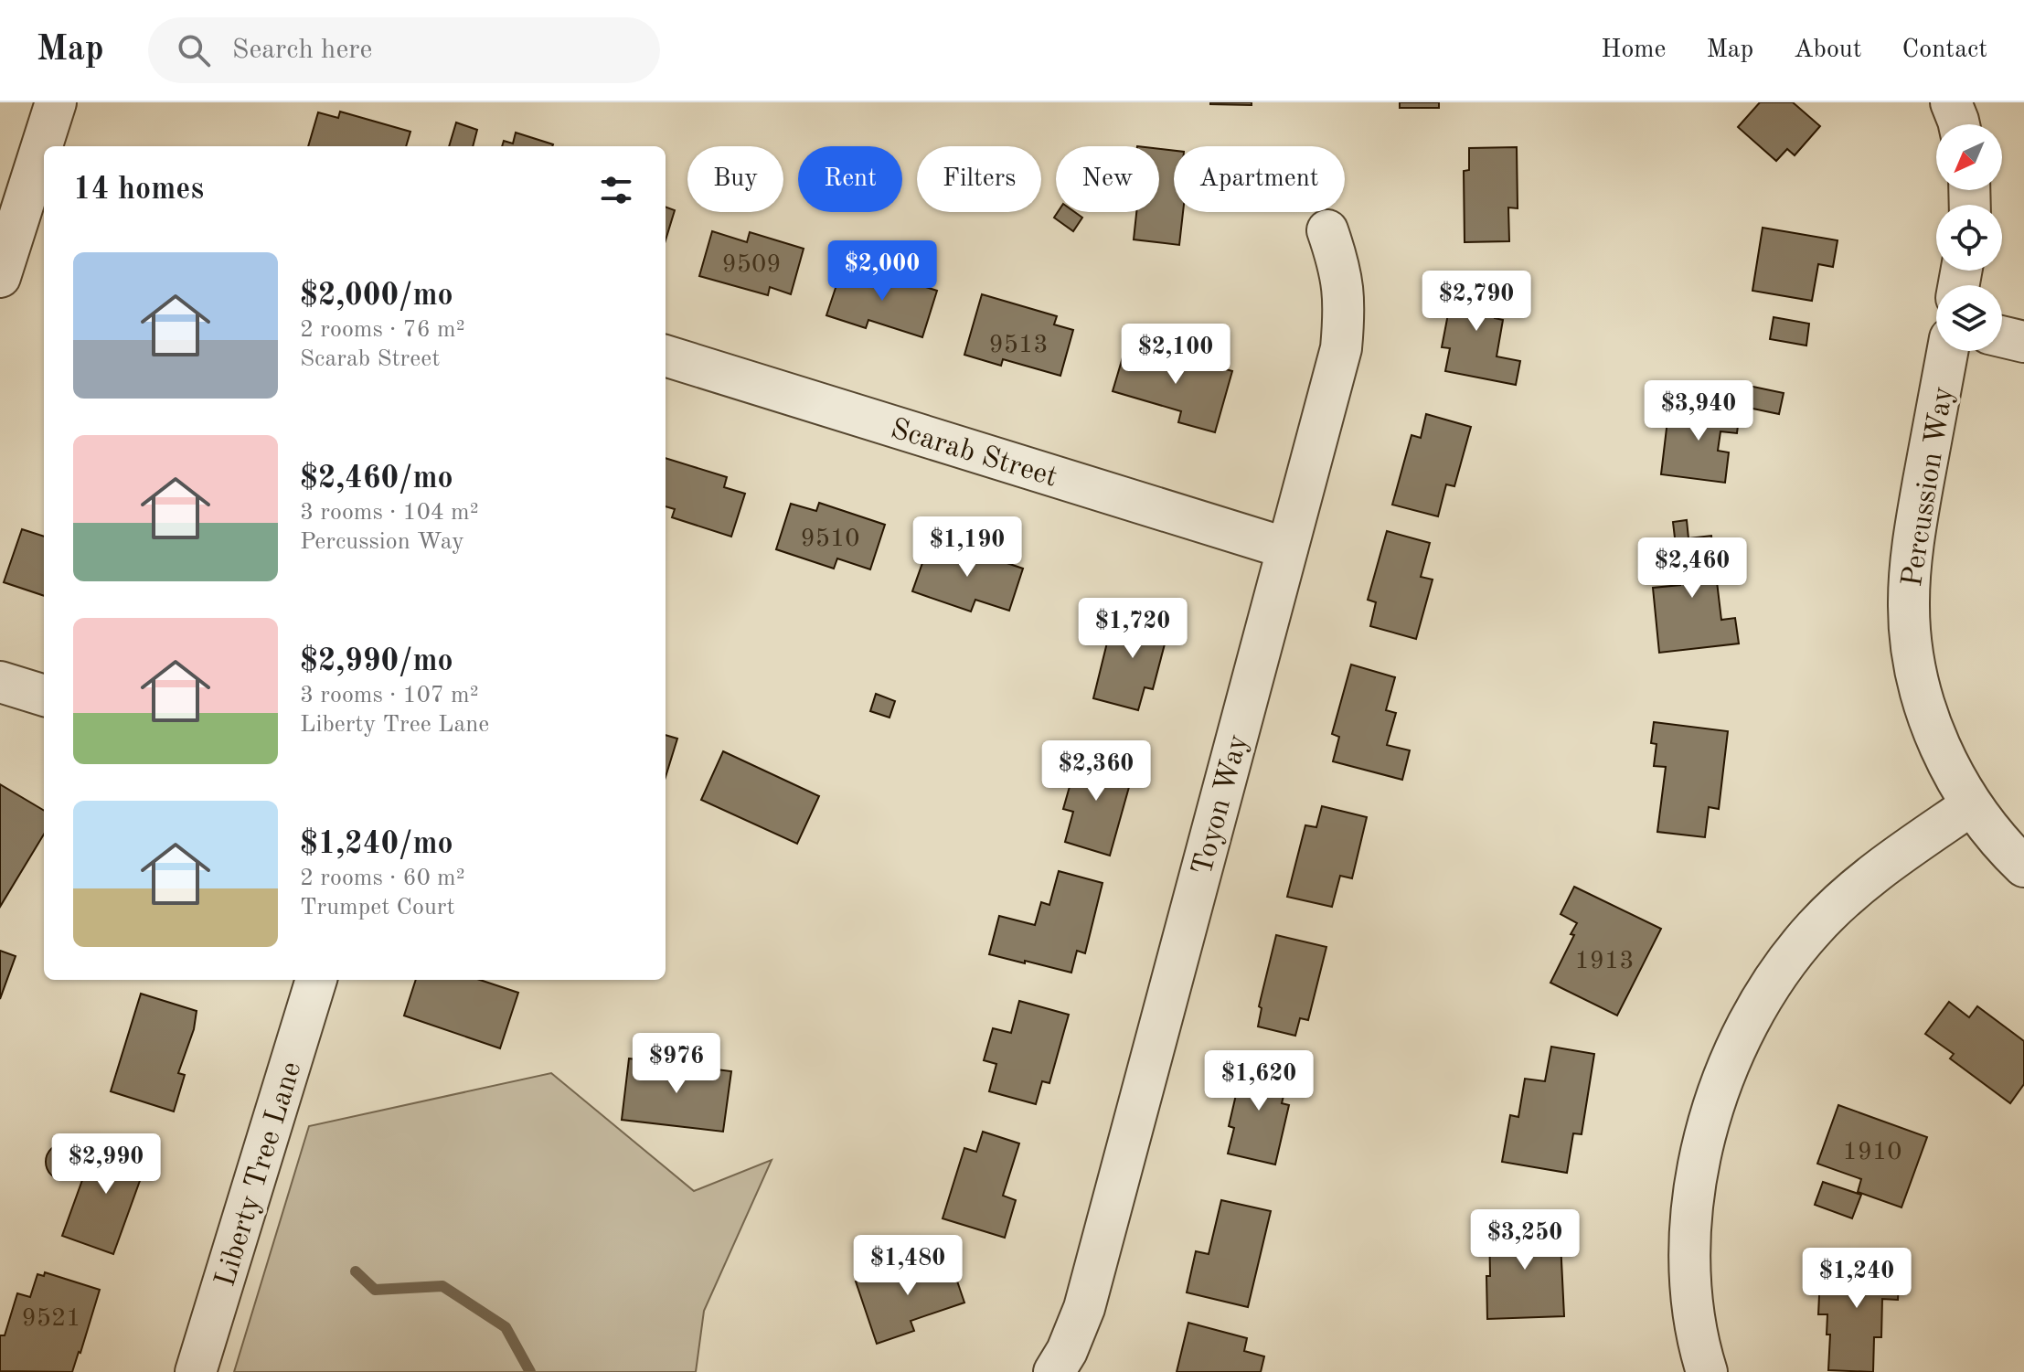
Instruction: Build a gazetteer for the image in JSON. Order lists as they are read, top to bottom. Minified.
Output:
{"streets":{"street":["Scarab Street","Percussion Way","Toyon Way","Liberty Tree Lane"]},"crossings":[["Scarab Street","Toyon Way"]],"house_numbers":["9509","9513","9510","1913","1910","9521"],"north":"bottom left","page":{"header":"Map","search":"Search here","nav":["Home","Map","About","Contact"],"chip":["Buy","Rent","Filters","New","Apartment"],"heading":"14 homes","list":[{"name":"$2,000/mo","note":"2 rooms · 76 m² · Scarab Street"},{"name":"$2,460/mo","note":"3 rooms · 104 m² · Percussion Way"},{"name":"$2,990/mo","note":"3 rooms · 107 m² · Liberty Tree Lane"},{"name":"$1,240/mo","note":"2 rooms · 60 m² · Trumpet Court"}],"price":["$2,000","$2,790","$2,100","$3,940","$1,190","$2,460","$1,720","$2,360","$976","$1,620","$2,990","$3,250","$1,480","$1,240"]}}
